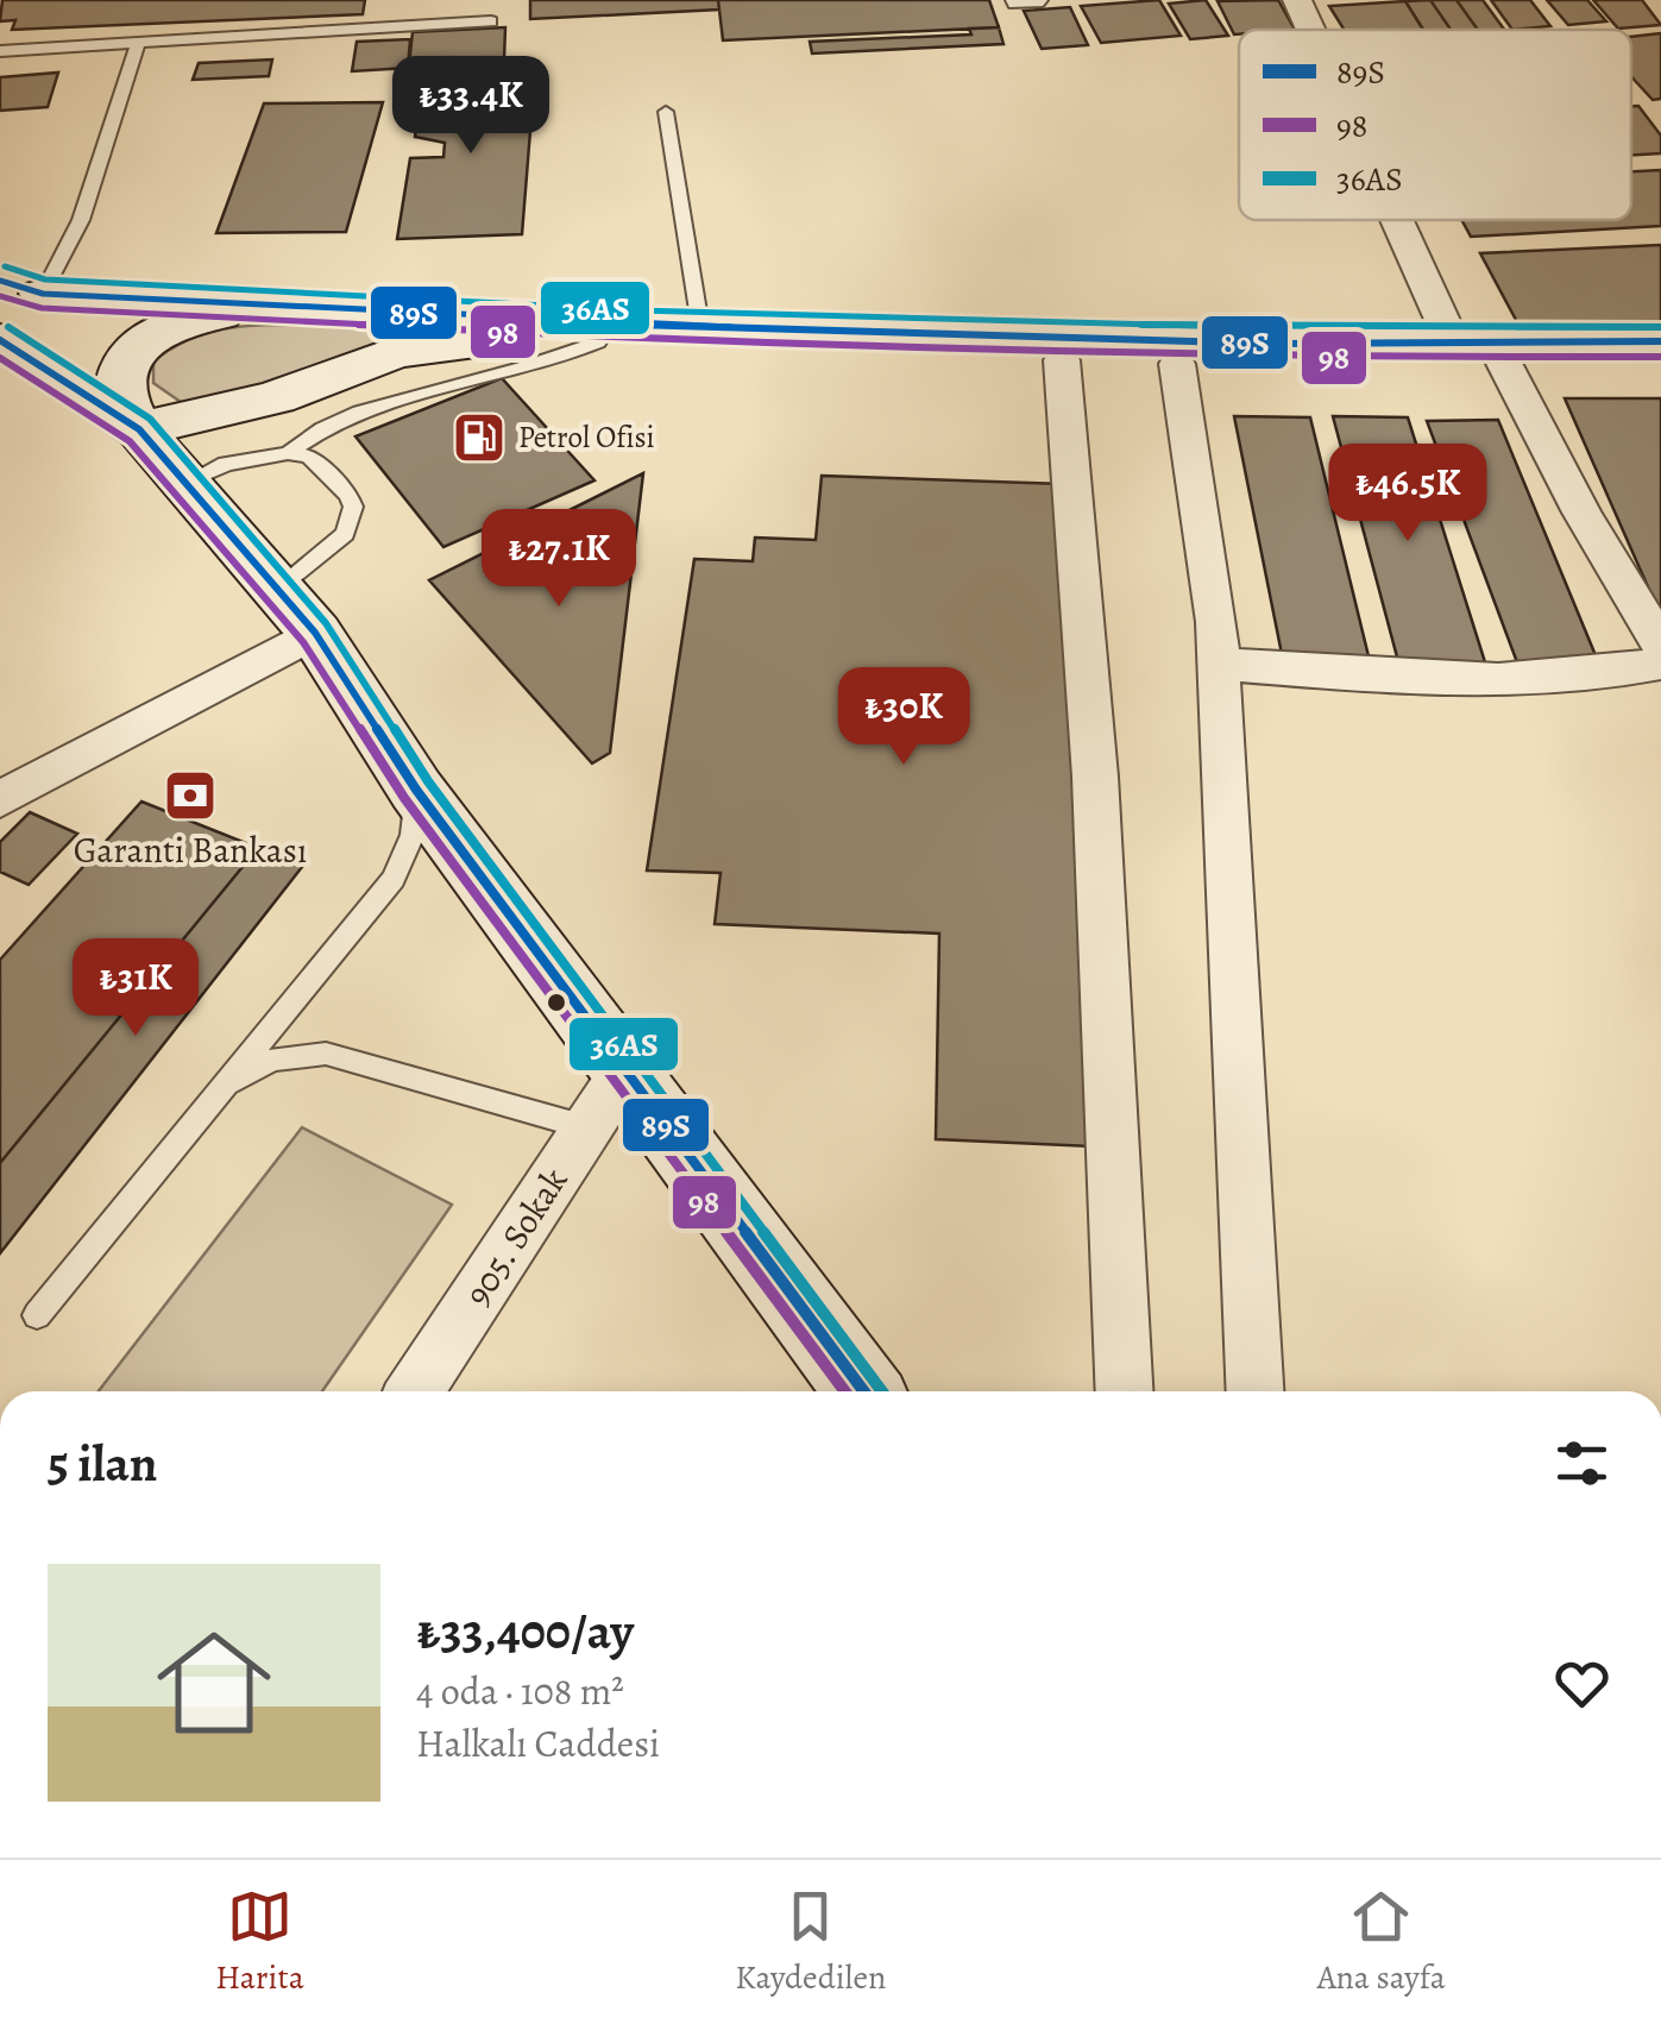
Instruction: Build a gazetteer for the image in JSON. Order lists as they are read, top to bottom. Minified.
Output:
{"streets":{"street":["905. Sokak"]},"places":{"fuel station":["Petrol Ofisi"],"bank":["Garanti Bankası"]},"lines":["transit line 36AS","transit line 89S","transit line 98"],"legend":["89S","98","36AS"],"page":{"price":["₺33.4K","₺46.5K","₺27.1K","₺30K","₺31K"],"heading":"5 ilan","list":[{"name":"₺33,400/ay","note":"4 oda · 108 m² · Halkalı Caddesi"}],"tabs":["Harita","Kaydedilen","Ana sayfa"]}}
